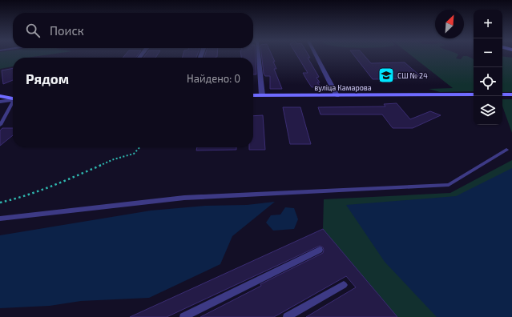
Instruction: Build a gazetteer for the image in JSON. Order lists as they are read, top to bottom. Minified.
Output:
{"streets":{"street":["вуліца Камарова"]},"places":{"school or university":["СШ № 24"]},"north":"top right","page":{"map_buttons":["+","−"],"search":"Поиск","heading":["Рядом","Найдено: 0"]}}
